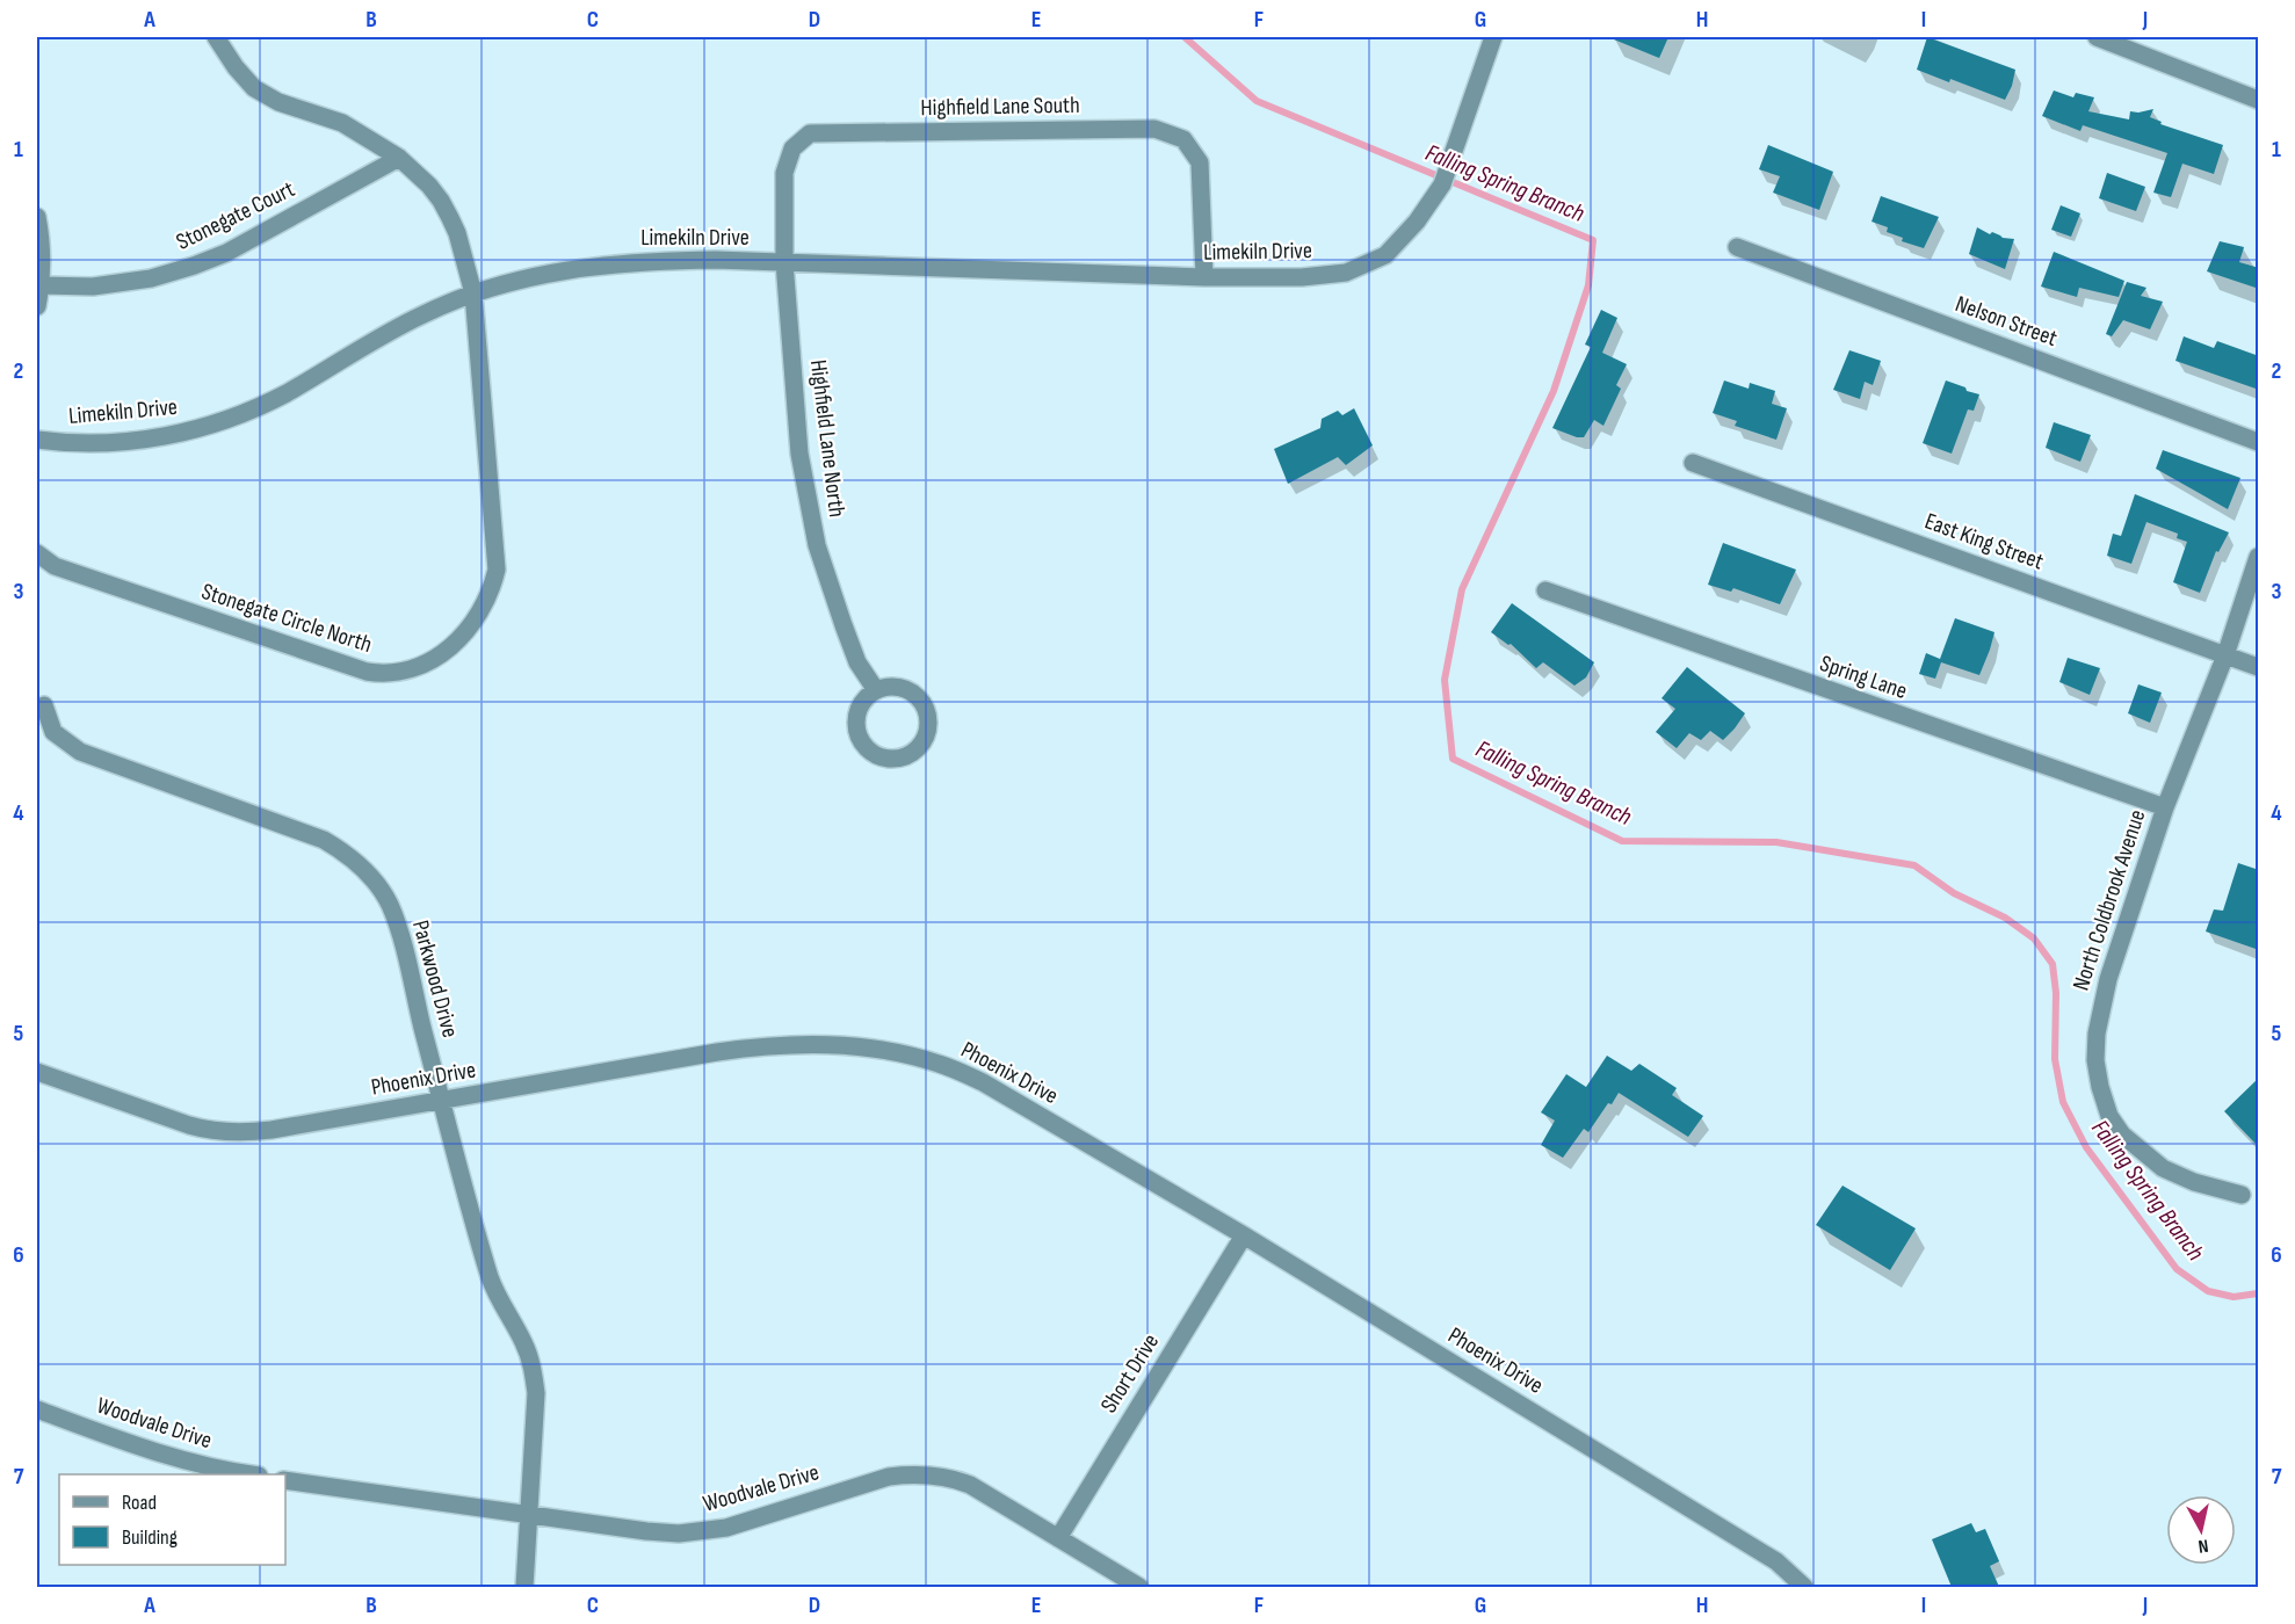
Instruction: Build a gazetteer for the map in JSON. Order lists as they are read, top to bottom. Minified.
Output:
{"streets":{"street":["Highfield Lane South","Stonegate Court","Limekiln Drive","Nelson Street","Highfield Lane North","East King Street","Stonegate Circle North","Spring Lane","North Coldbrook Avenue","Parkwood Drive","Phoenix Drive","Short Drive","Woodvale Drive"]},"crossings":[["Highfield Lane South","Limekiln Drive"],["Highfield Lane South","Highfield Lane North"],["Stonegate Court","Stonegate Circle North"],["Limekiln Drive","Highfield Lane North"],["Limekiln Drive","Stonegate Circle North"],["East King Street","North Coldbrook Avenue"],["Spring Lane","North Coldbrook Avenue"],["Parkwood Drive","Phoenix Drive"],["Parkwood Drive","Woodvale Drive"],["Phoenix Drive","Short Drive"],["Short Drive","Woodvale Drive"]],"water":["Falling Spring Branch"],"legend":["Road","Building"],"north":"bottom","grid":{"columns":["A","B","C","D","E","F","G","H","I","J"],"rows":["1","2","3","4","5","6","7"]}}
